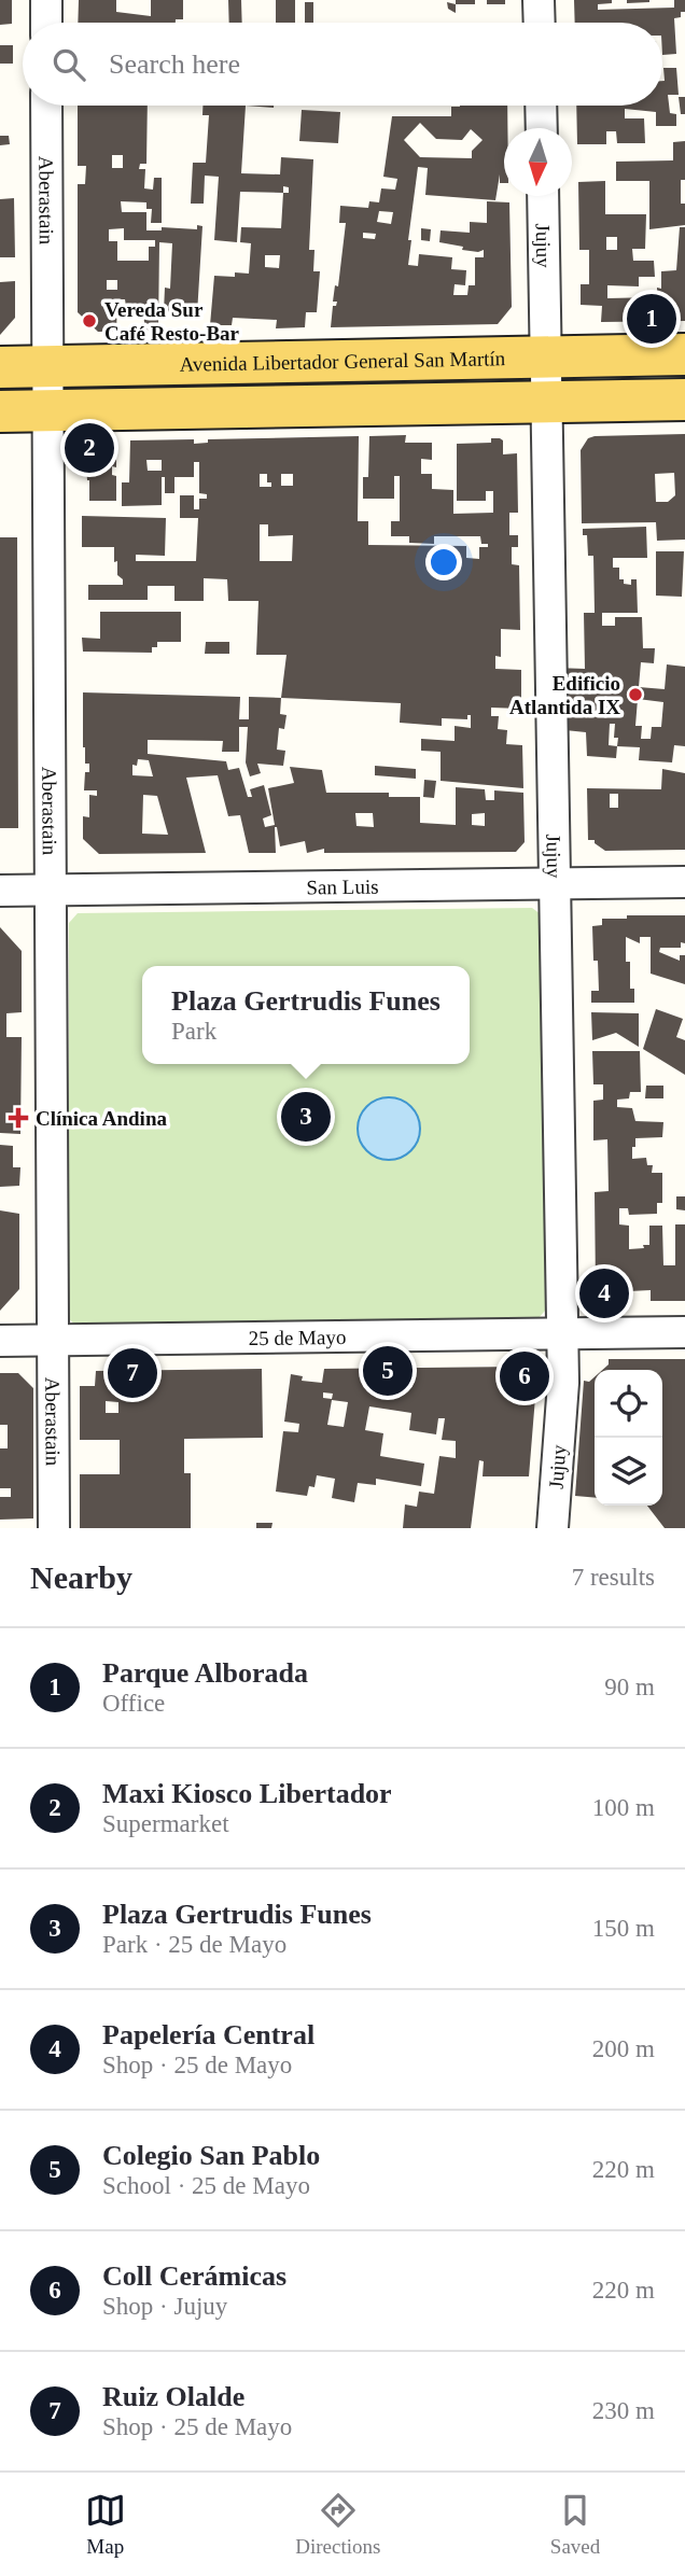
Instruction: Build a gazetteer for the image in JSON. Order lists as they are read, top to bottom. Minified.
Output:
{"streets":{"main road":["Avenida Libertador General San Martín"],"street":["Aberastain","Jujuy","San Luis","25 de Mayo"]},"crossings":[["Aberastain","Avenida Libertador General San Martín"],["Aberastain","San Luis"],["Aberastain","25 de Mayo"],["Jujuy","Avenida Libertador General San Martín"],["Jujuy","San Luis"],["Jujuy","25 de Mayo"]],"places":{"other":["Vereda Sur Café Resto-Bar","Edificio Atlantida IX"],"health":["Clínica Andina"]},"north":"bottom","page":{"search":"Search here","pins":["1","2","3","4","5","7","6"],"popup":["Plaza Gertrudis Funes","Park"],"heading":["Nearby","7 results"],"list":[{"mark":"1","name":"Parque Alborada","note":"Office","value":"90 m"},{"mark":"2","name":"Maxi Kiosco Libertador","note":"Supermarket","value":"100 m"},{"mark":"3","name":"Plaza Gertrudis Funes","note":"Park · 25 de Mayo","value":"150 m"},{"mark":"4","name":"Papelería Central","note":"Shop · 25 de Mayo","value":"200 m"},{"mark":"5","name":"Colegio San Pablo","note":"School · 25 de Mayo","value":"220 m"},{"mark":"6","name":"Coll Cerámicas","note":"Shop · Jujuy","value":"220 m"},{"mark":"7","name":"Ruiz Olalde","note":"Shop · 25 de Mayo","value":"230 m"}],"nav":["Map","Directions","Saved"]}}
